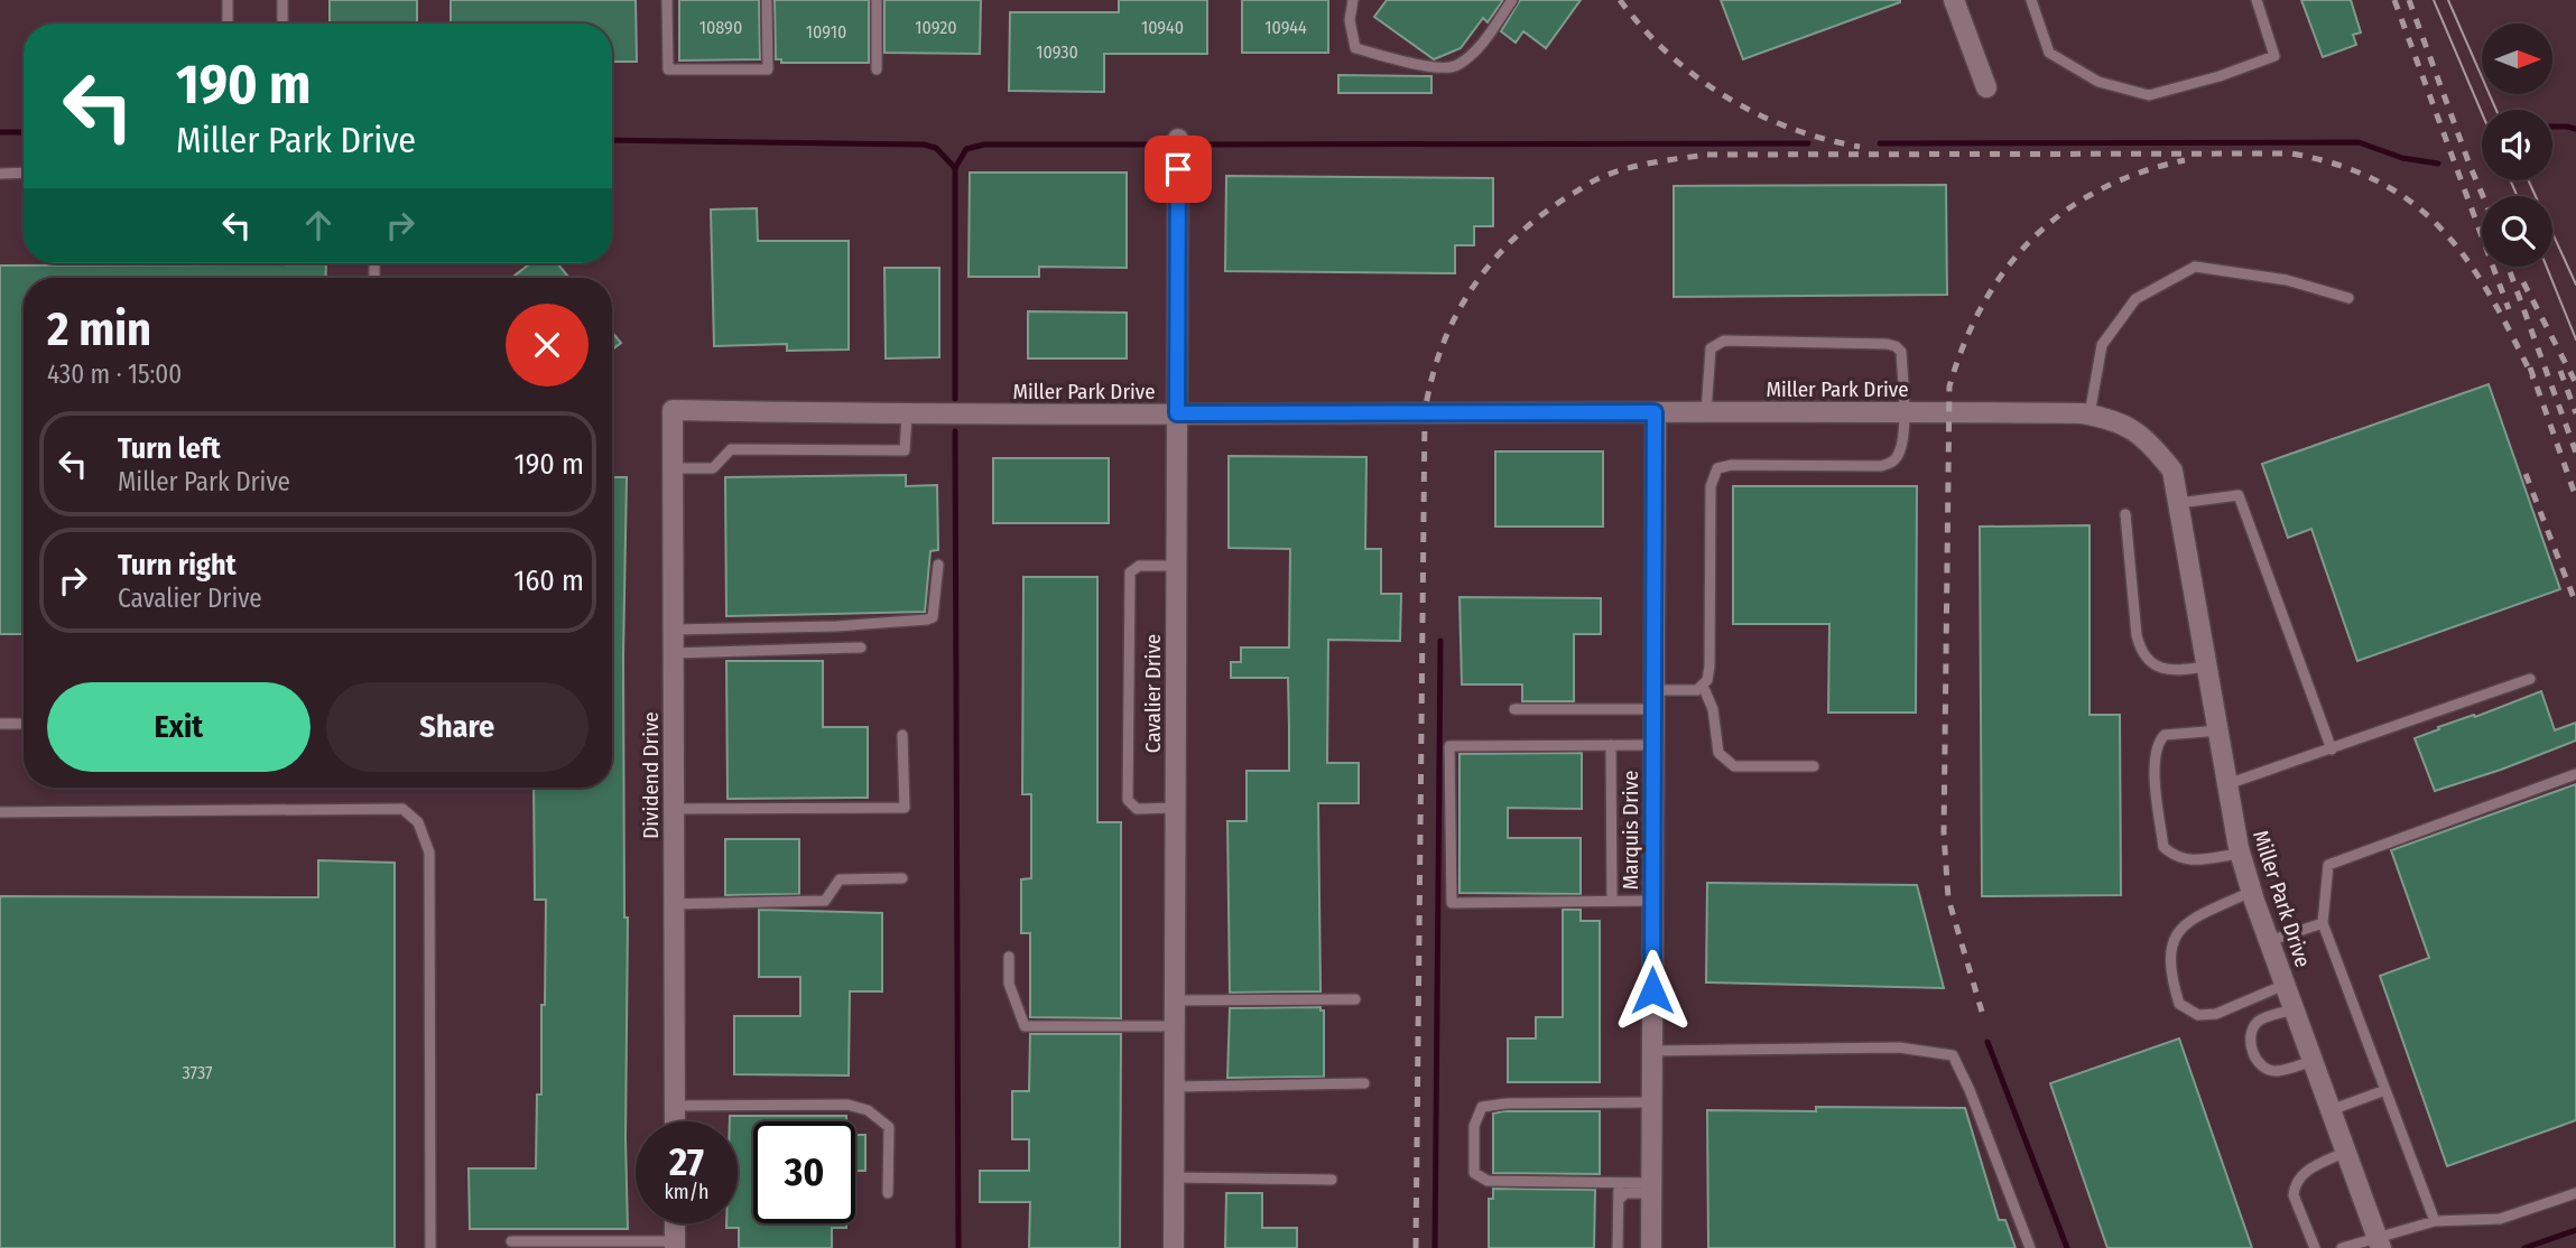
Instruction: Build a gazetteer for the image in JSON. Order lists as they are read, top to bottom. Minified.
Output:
{"streets":{"street":["Miller Park Drive","Cavalier Drive","Dividend Drive","Marquis Drive"]},"crossings":[["Miller Park Drive","Cavalier Drive"],["Miller Park Drive","Dividend Drive"],["Miller Park Drive","Marquis Drive"]],"house_numbers":["10890","10920","10940","10944","10910","10930","3737"],"north":"right","page":{"turn":["190 m","Miller Park Drive"],"heading":["2 min","430 m · 15:00"],"list":[{"name":"Turn left","note":"Miller Park Drive","value":"190 m"},{"name":"Turn right","note":"Cavalier Drive","value":"160 m"}],"buttons":["Exit","Share"],"speed":"27 km/h","limit":"30"}}
